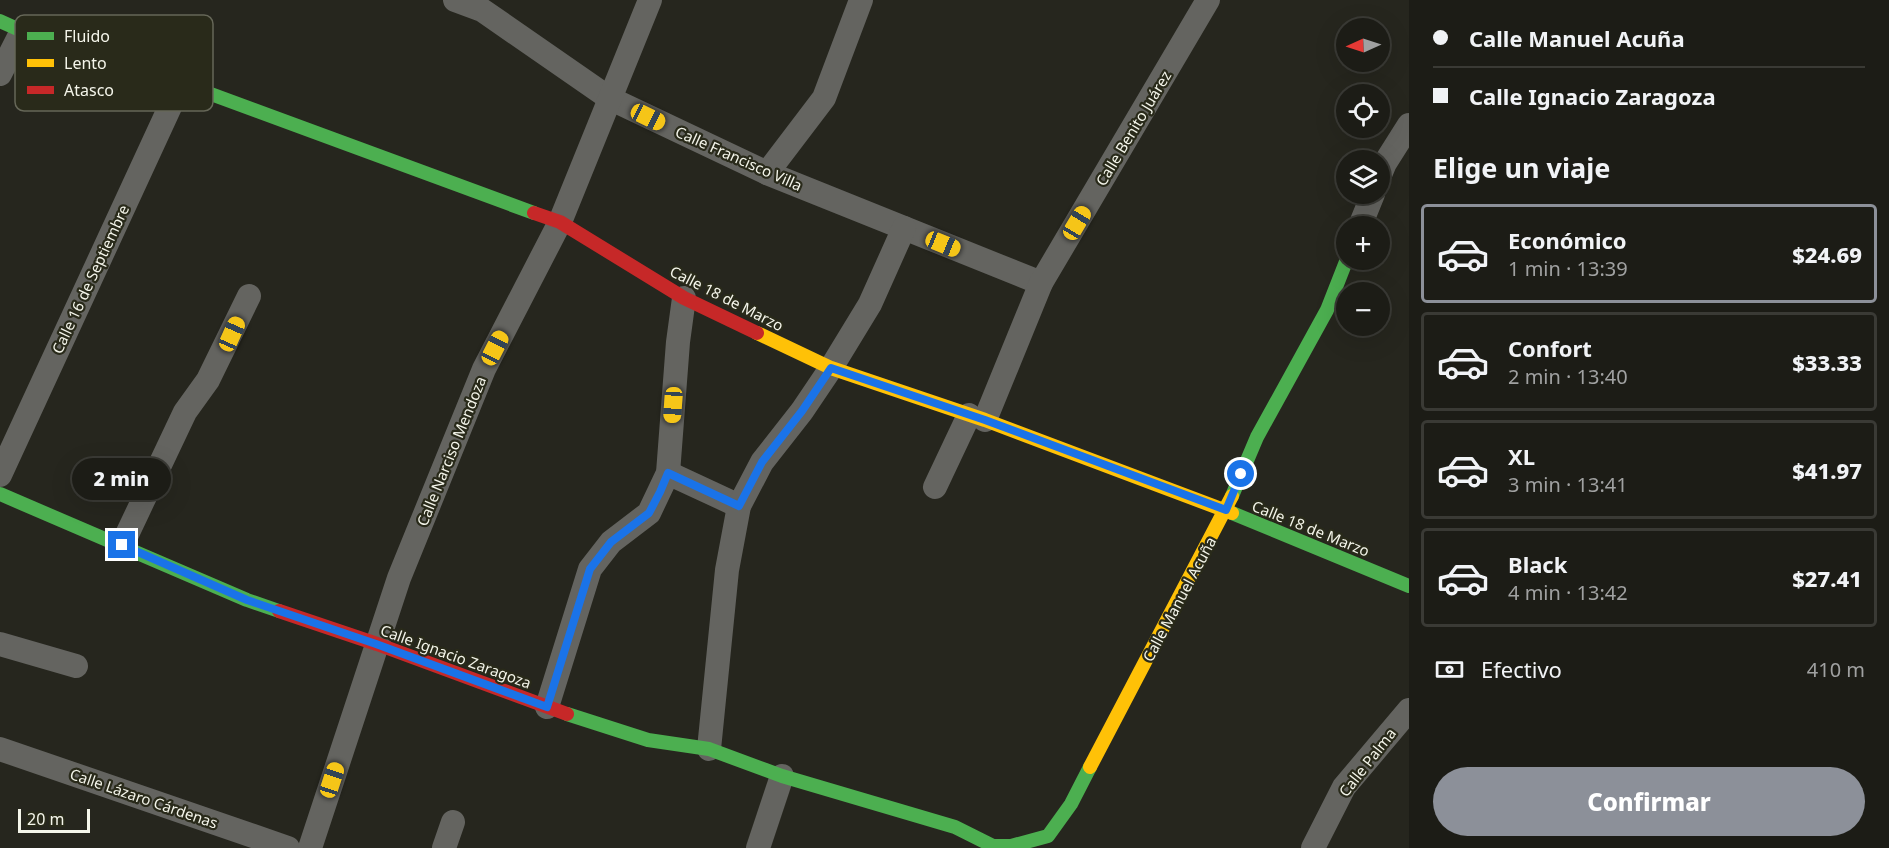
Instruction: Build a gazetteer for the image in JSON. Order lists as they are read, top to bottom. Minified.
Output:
{"streets":{"street":["Calle Benito Juárez","Calle Francisco Villa","Calle 16 de Septiembre","Calle 18 de Marzo","Calle Narciso Mendoza","Calle Manuel Acuña","Calle Ignacio Zaragoza","Calle Palma","Calle Lázaro Cárdenas"]},"crossings":[["Calle Benito Juárez","Calle Francisco Villa"],["Calle Benito Juárez","Calle 18 de Marzo"],["Calle Francisco Villa","Calle Narciso Mendoza"],["Calle 18 de Marzo","Calle Narciso Mendoza"],["Calle 18 de Marzo","Calle Manuel Acuña"],["Calle Narciso Mendoza","Calle Ignacio Zaragoza"],["Calle Manuel Acuña","Calle Ignacio Zaragoza"]],"legend":["Fluido","Lento","Atasco"],"scale_bar":"20 m","north":"left","page":{"banner":["Calle Manuel Acuña","Calle Ignacio Zaragoza"],"map_buttons":["+","−"],"heading":"Elige un viaje","list":[{"name":"Económico","note":"1 min · 13:39","value":"$24.69"},{"name":"Confort","note":"2 min · 13:40","value":"$33.33"},{"name":"XL","note":"3 min · 13:41","value":"$41.97"},{"name":"Black","note":"4 min · 13:42","value":"$27.41"}],"bubble":"2 min","pay":["Efectivo","410 m"],"buttons":"Confirmar","scale":"20 m"}}
